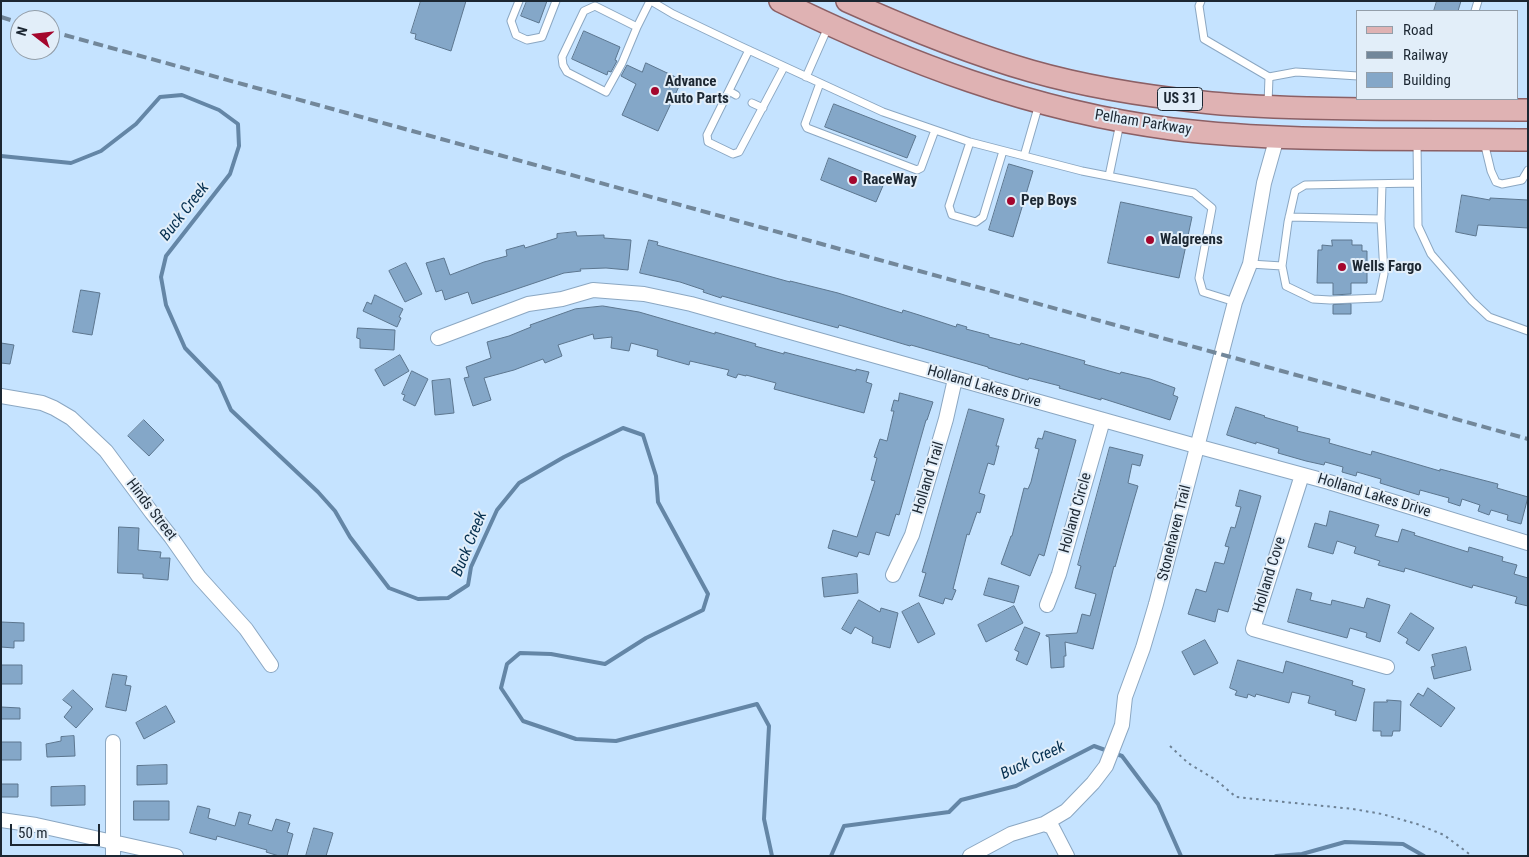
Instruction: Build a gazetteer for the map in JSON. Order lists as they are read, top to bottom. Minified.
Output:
{"streets":{"main road":["US 31","Pelham Parkway"],"street":["Holland Lakes Drive","Holland Trail","Hinds Street","Holland Circle","Stonehaven Trail","Holland Cove"]},"crossings":[["Pelham Parkway","Stonehaven Trail"],["Holland Lakes Drive","Holland Trail"],["Holland Lakes Drive","Holland Circle"],["Holland Lakes Drive","Stonehaven Trail"],["Holland Lakes Drive","Holland Cove"]],"water":["Buck Creek"],"places":["Advance Auto Parts","RaceWay","Pep Boys","Walgreens","Wells Fargo"],"legend":["Road","Railway","Building"],"scale_bar":"50 m","north":"left"}
